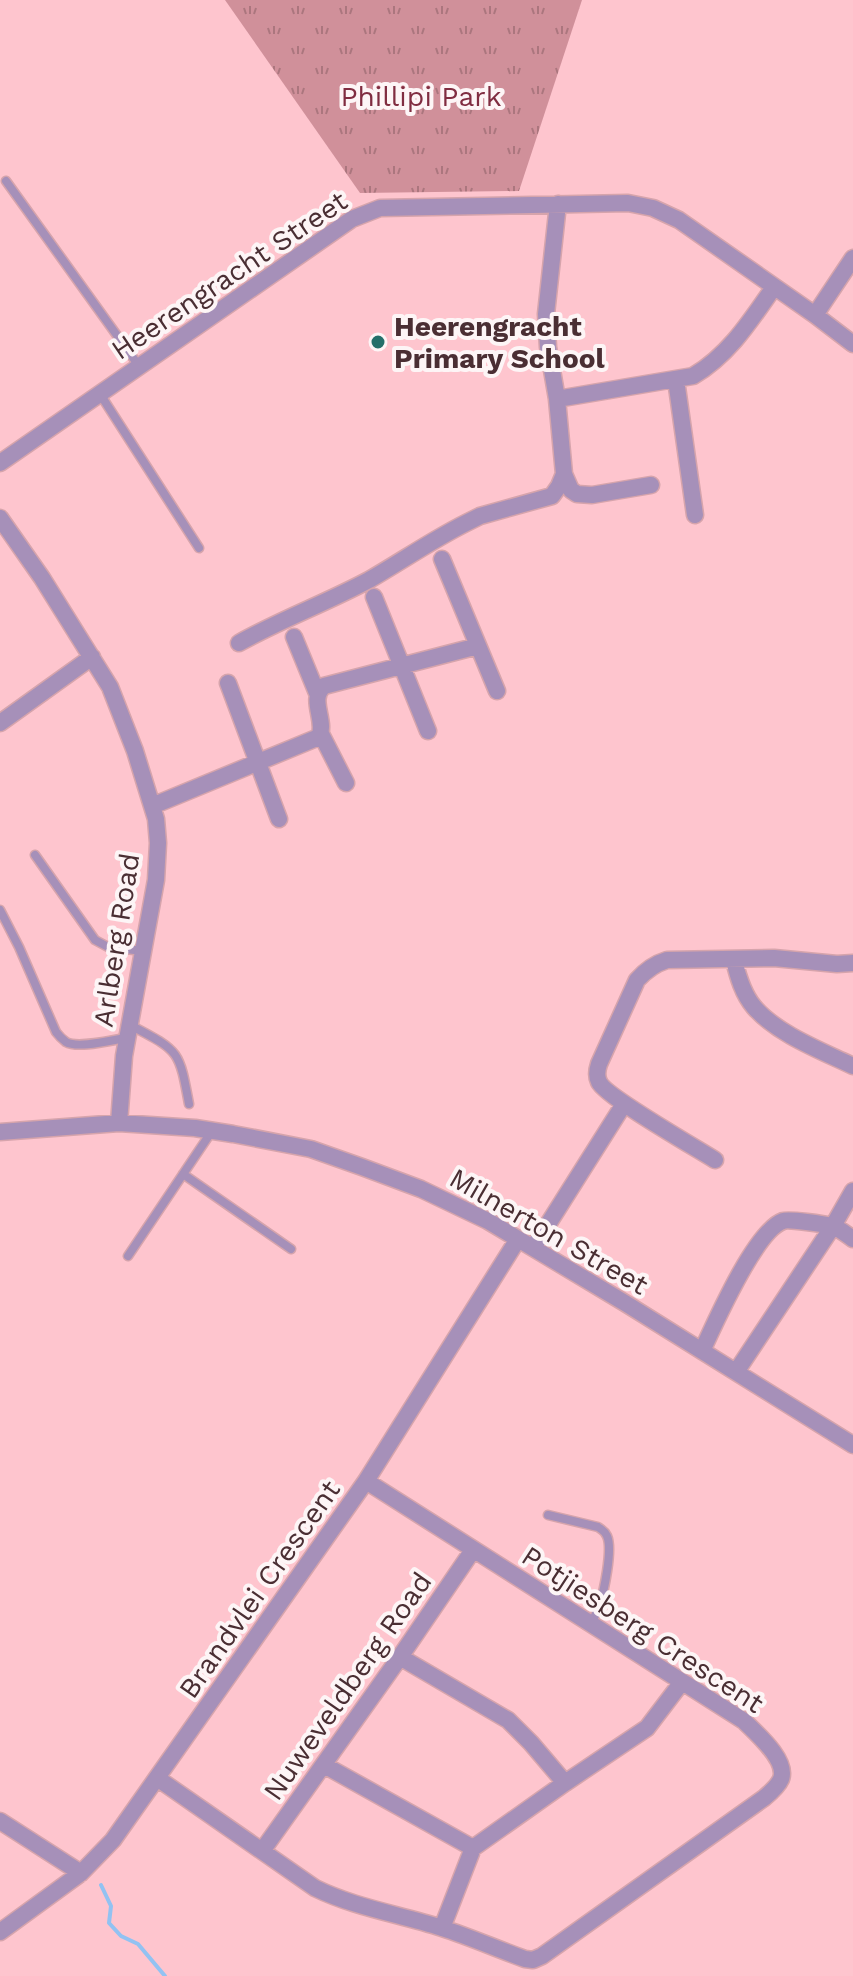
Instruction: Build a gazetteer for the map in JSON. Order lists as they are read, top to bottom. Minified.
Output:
{"streets":{"street":["Heerengracht Street","Arlberg Road","Milnerton Street","Brandvlei Crescent","Potjiesberg Crescent","Nuweveldberg Road"]},"crossings":[["Arlberg Road","Milnerton Street"],["Milnerton Street","Brandvlei Crescent"],["Brandvlei Crescent","Potjiesberg Crescent"],["Potjiesberg Crescent","Nuweveldberg Road"]],"parks":["Phillipi Park"],"places":["Heerengracht Primary School"]}
